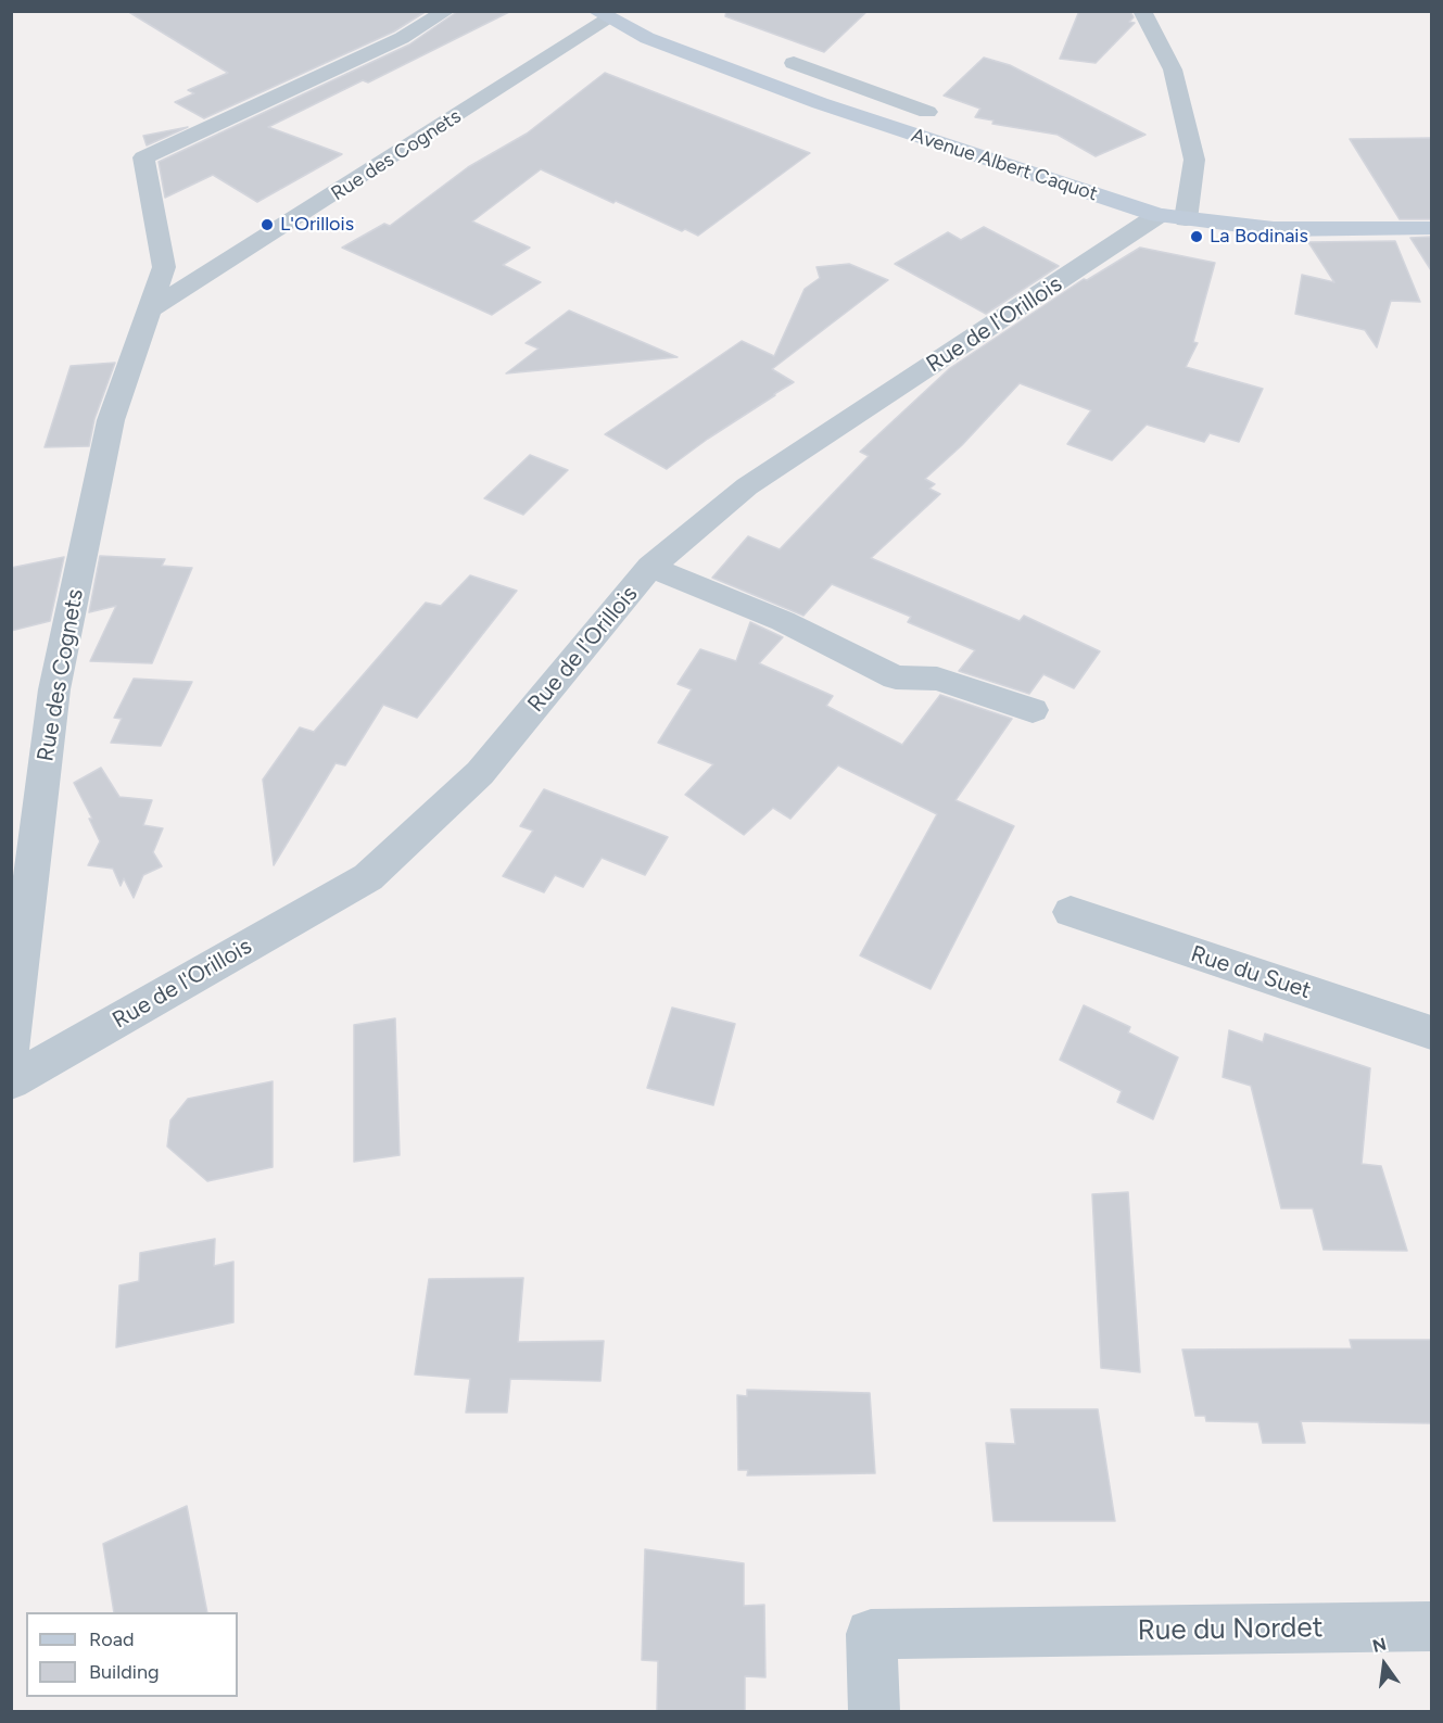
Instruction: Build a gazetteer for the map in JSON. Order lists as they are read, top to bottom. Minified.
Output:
{"streets":{"main road":["Avenue Albert Caquot"],"street":["Rue des Cognets","Rue de l'Orillois","Rue du Suet","Rue du Nordet"]},"crossings":[["Rue des Cognets","Avenue Albert Caquot"],["Avenue Albert Caquot","Rue de l'Orillois"]],"places":["L'Orillois","La Bodinais"],"legend":["Road","Building"],"north":"top"}
